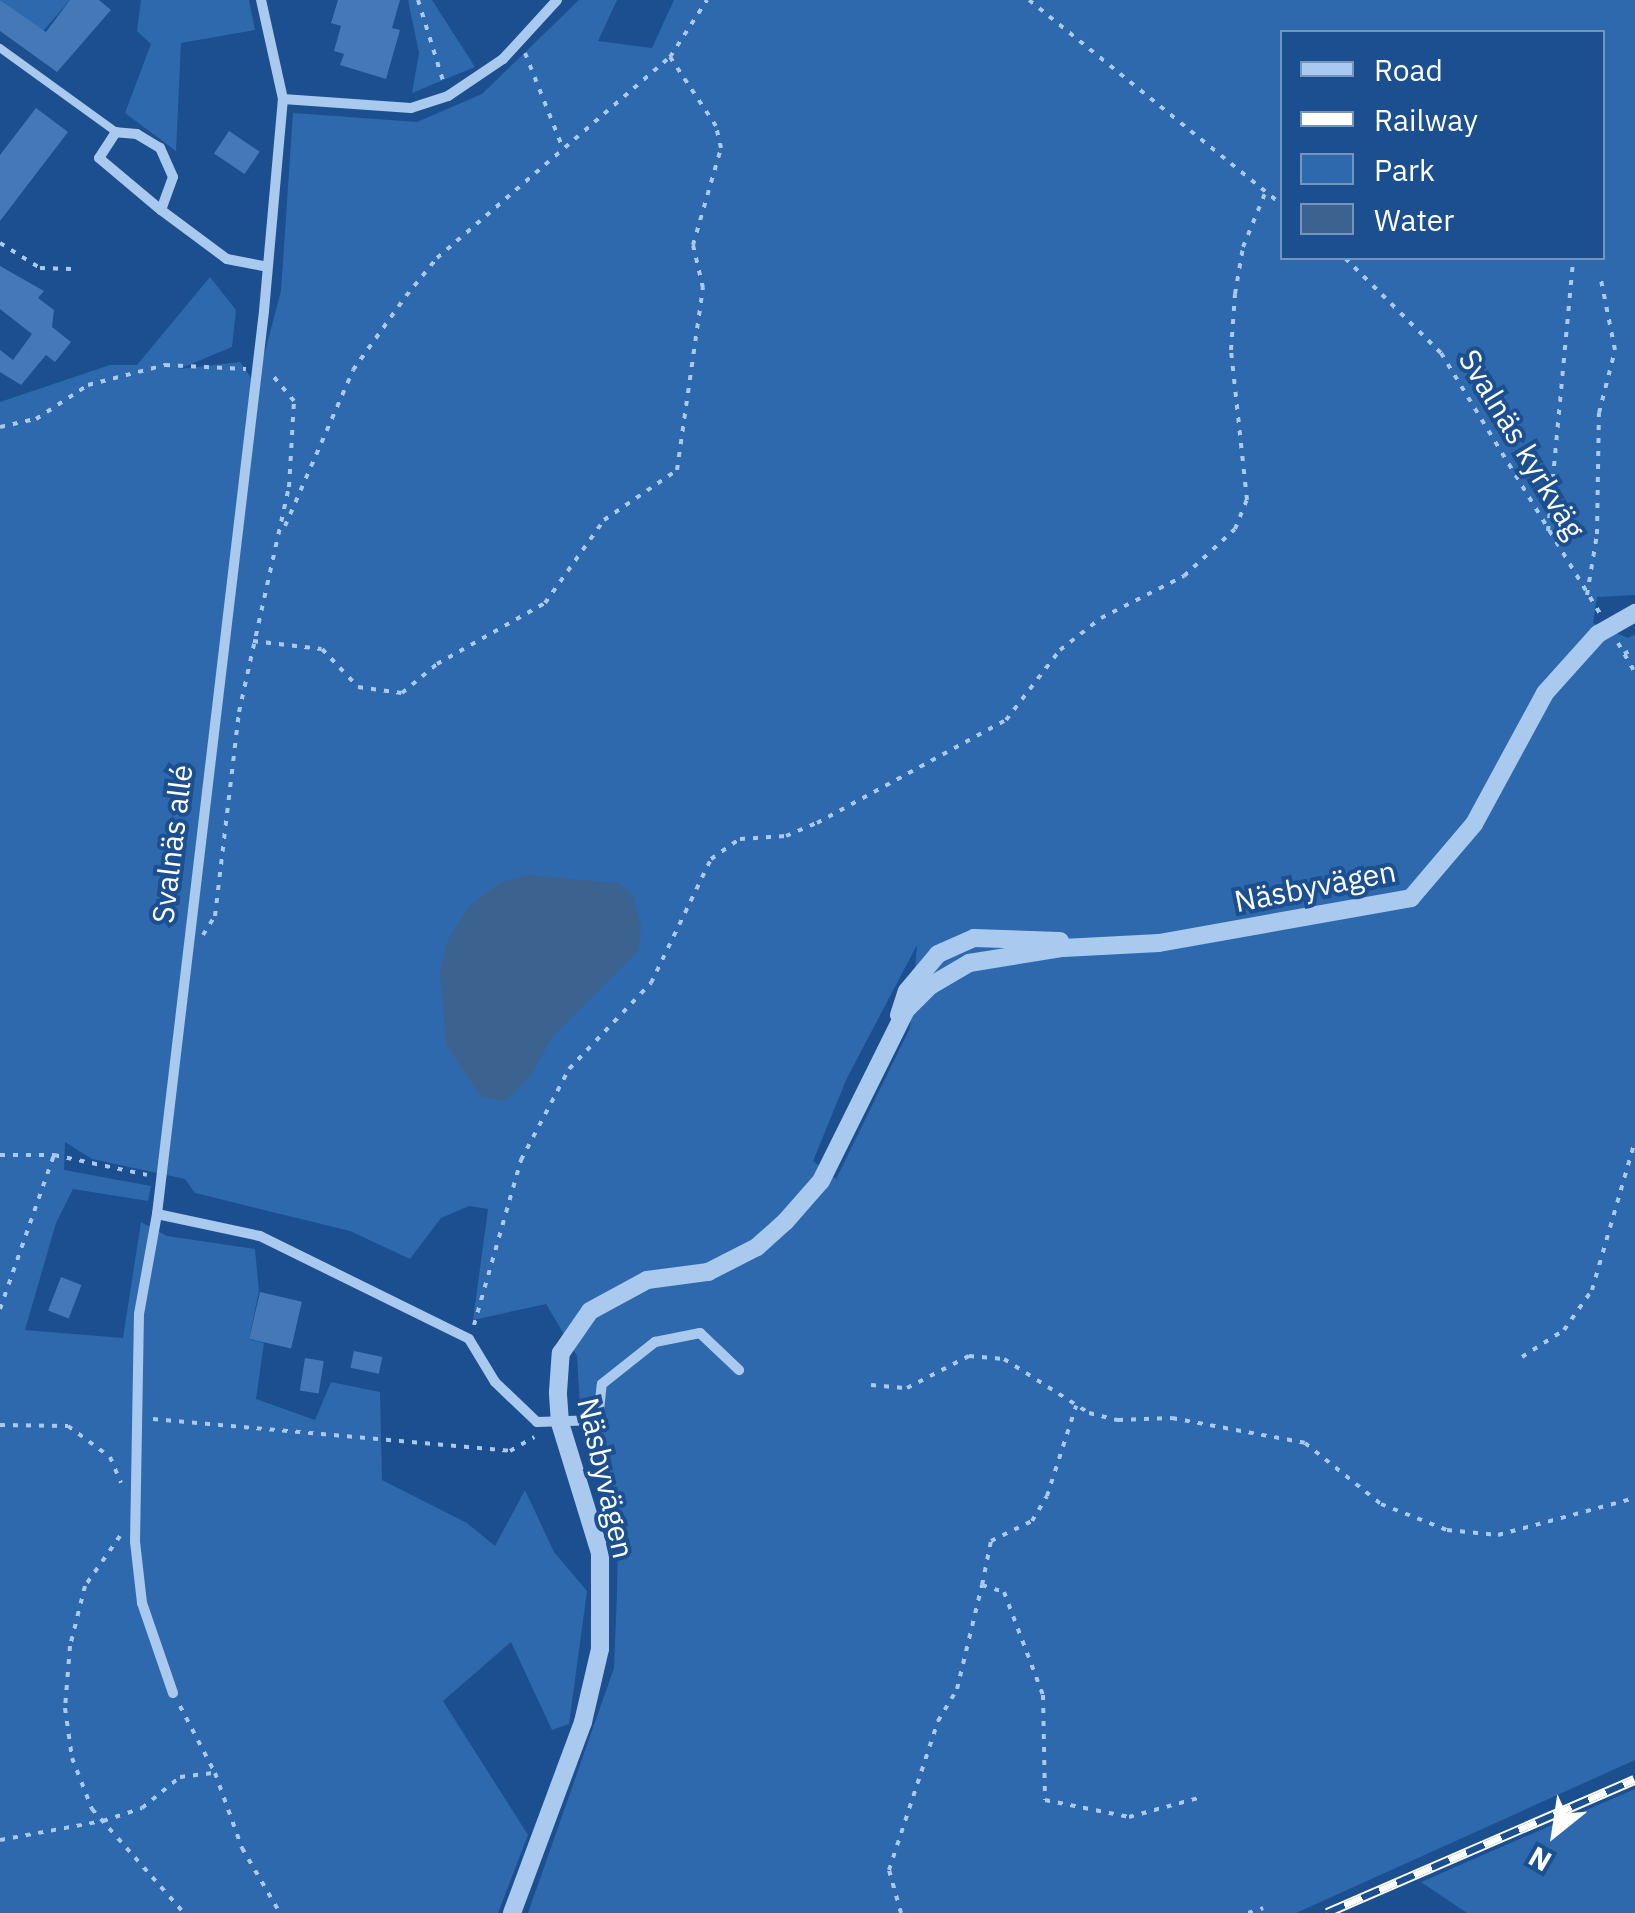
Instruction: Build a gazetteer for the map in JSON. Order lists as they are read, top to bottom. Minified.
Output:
{"streets":{"street":["Svalnäs allé","Näsbyvägen"],"path":["Svalnäs kyrkväg"]},"crossings":[["Svalnäs kyrkväg","Näsbyvägen"]],"legend":["Road","Railway","Park","Water"],"north":"bottom left"}
